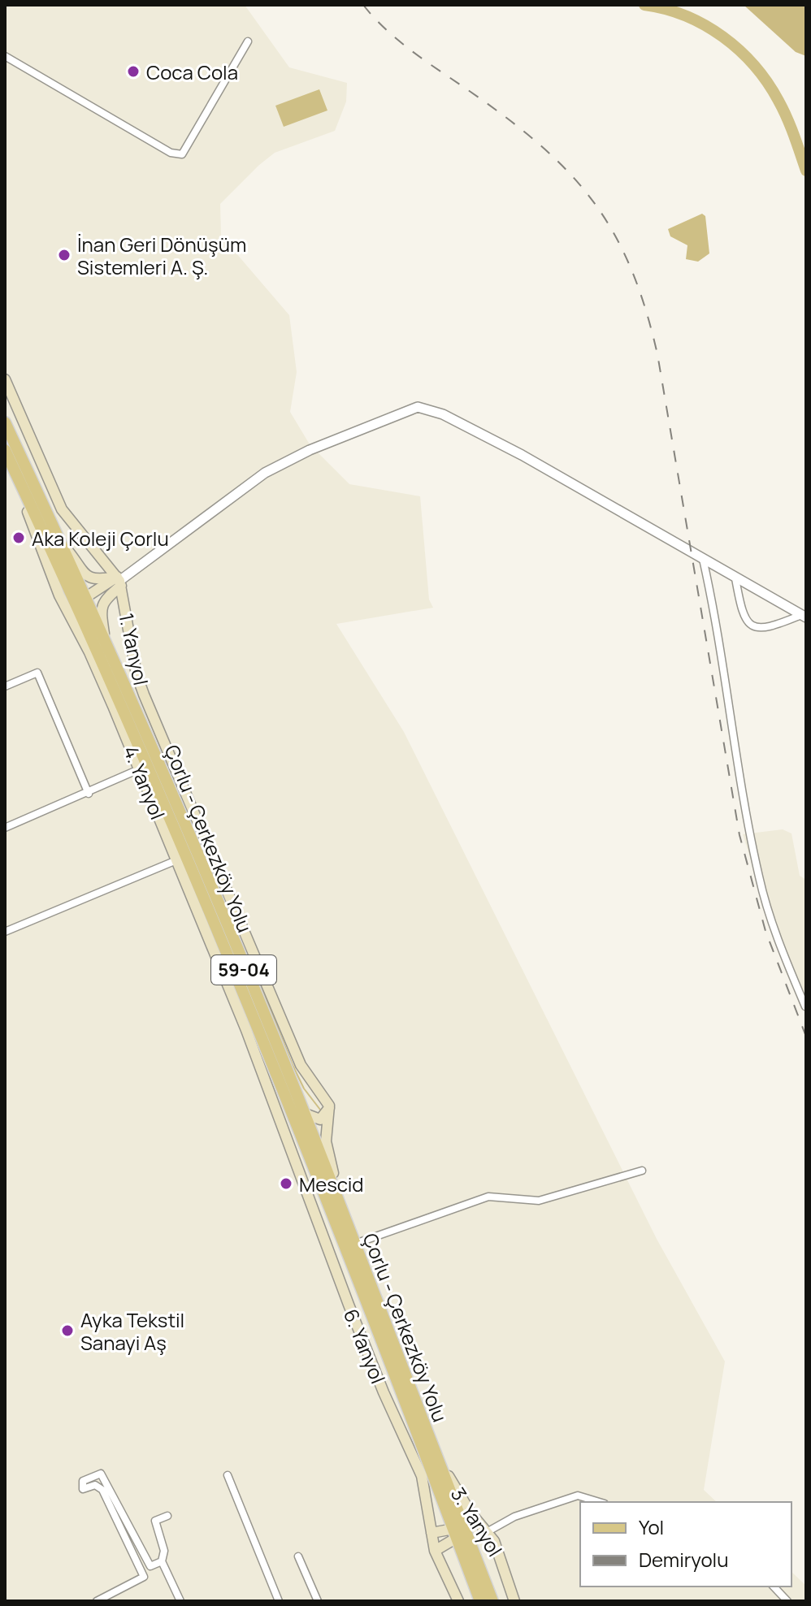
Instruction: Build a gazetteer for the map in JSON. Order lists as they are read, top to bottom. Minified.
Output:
{"streets":{"main road":["1. Yanyol","4. Yanyol","Çorlu - Çerkezköy Yolu","59-04","6. Yanyol","3. Yanyol"]},"crossings":[["4. Yanyol","Çorlu - Çerkezköy Yolu"],["4. Yanyol","6. Yanyol"],["Çorlu - Çerkezköy Yolu","3. Yanyol"]],"places":["Coca Cola","İnan Geri Dönüşüm Sistemleri A. Ş.","Aka Koleji Çorlu","Mescid","Ayka Tekstil Sanayi Aş"],"legend":["Yol","Demiryolu"]}
